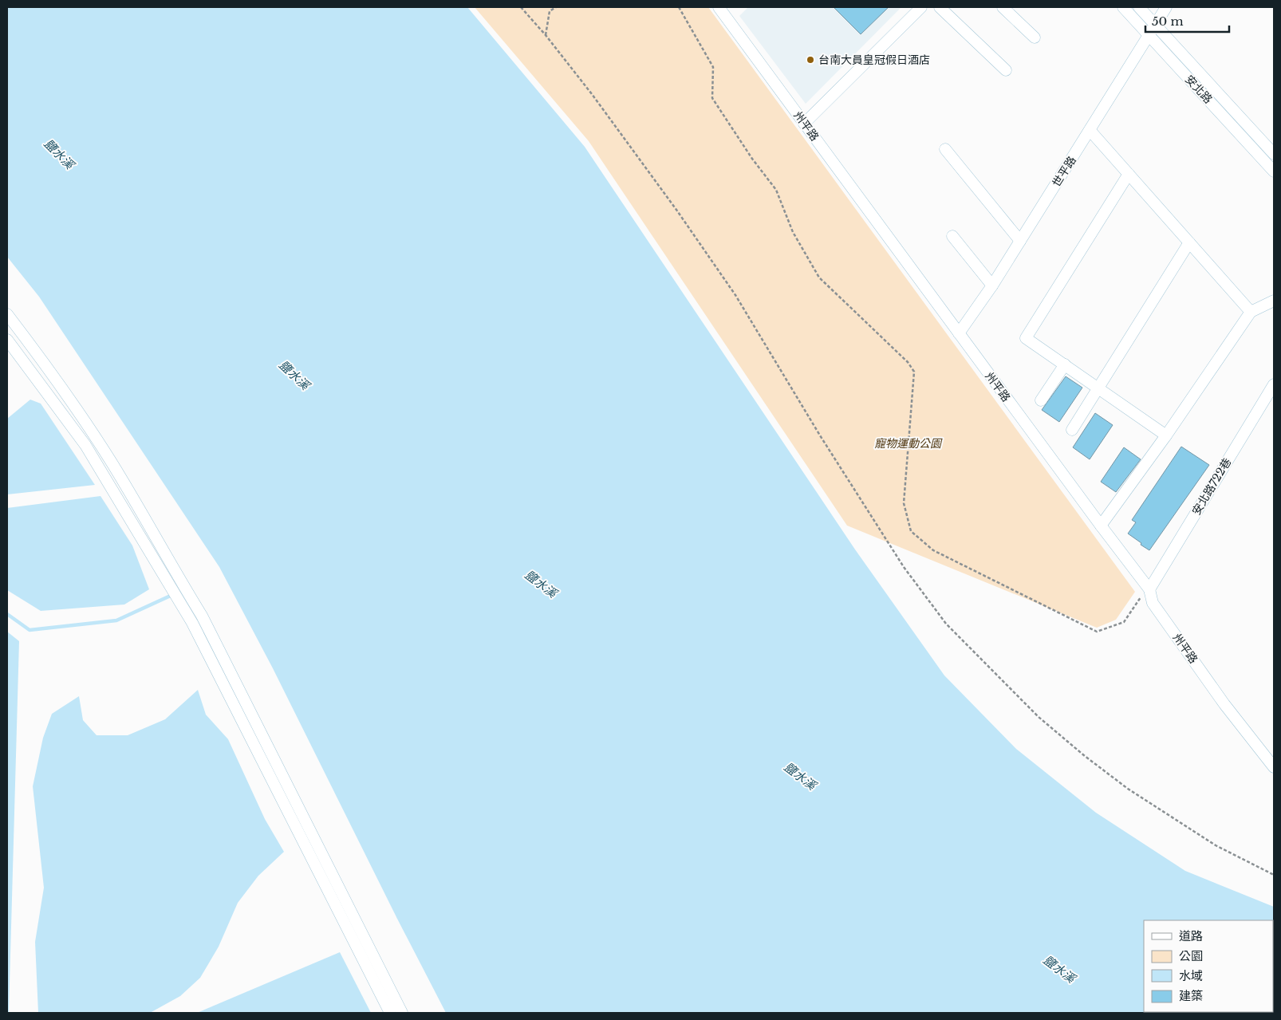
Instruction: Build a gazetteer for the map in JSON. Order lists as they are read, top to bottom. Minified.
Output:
{"streets":{"street":["安北路","州平路","世平路","安北路722巷"]},"crossings":[["安北路","世平路"],["州平路","世平路"],["州平路","安北路722巷"]],"water":["鹽水溪"],"parks":["寵物運動公園"],"places":["台南大員皇冠假日酒店"],"legend":["道路","公園","水域","建築"],"scale_bar":"50 m"}
